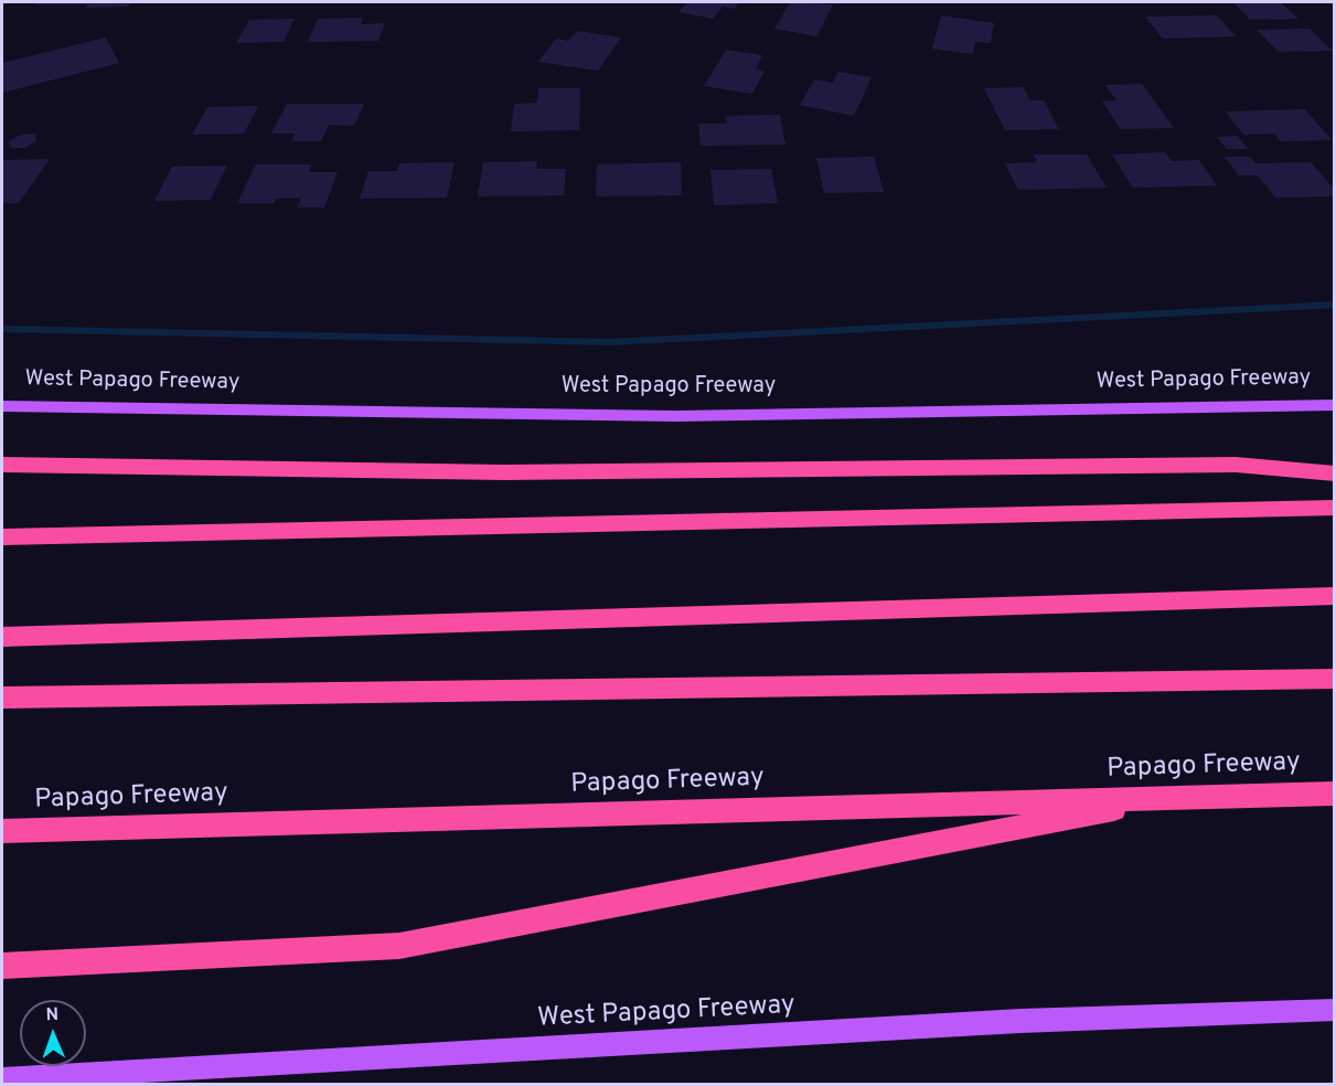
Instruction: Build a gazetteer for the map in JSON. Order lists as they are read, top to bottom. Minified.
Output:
{"streets":{"highway":["Papago Freeway"],"main road":["West Papago Freeway"]},"north":"top"}
